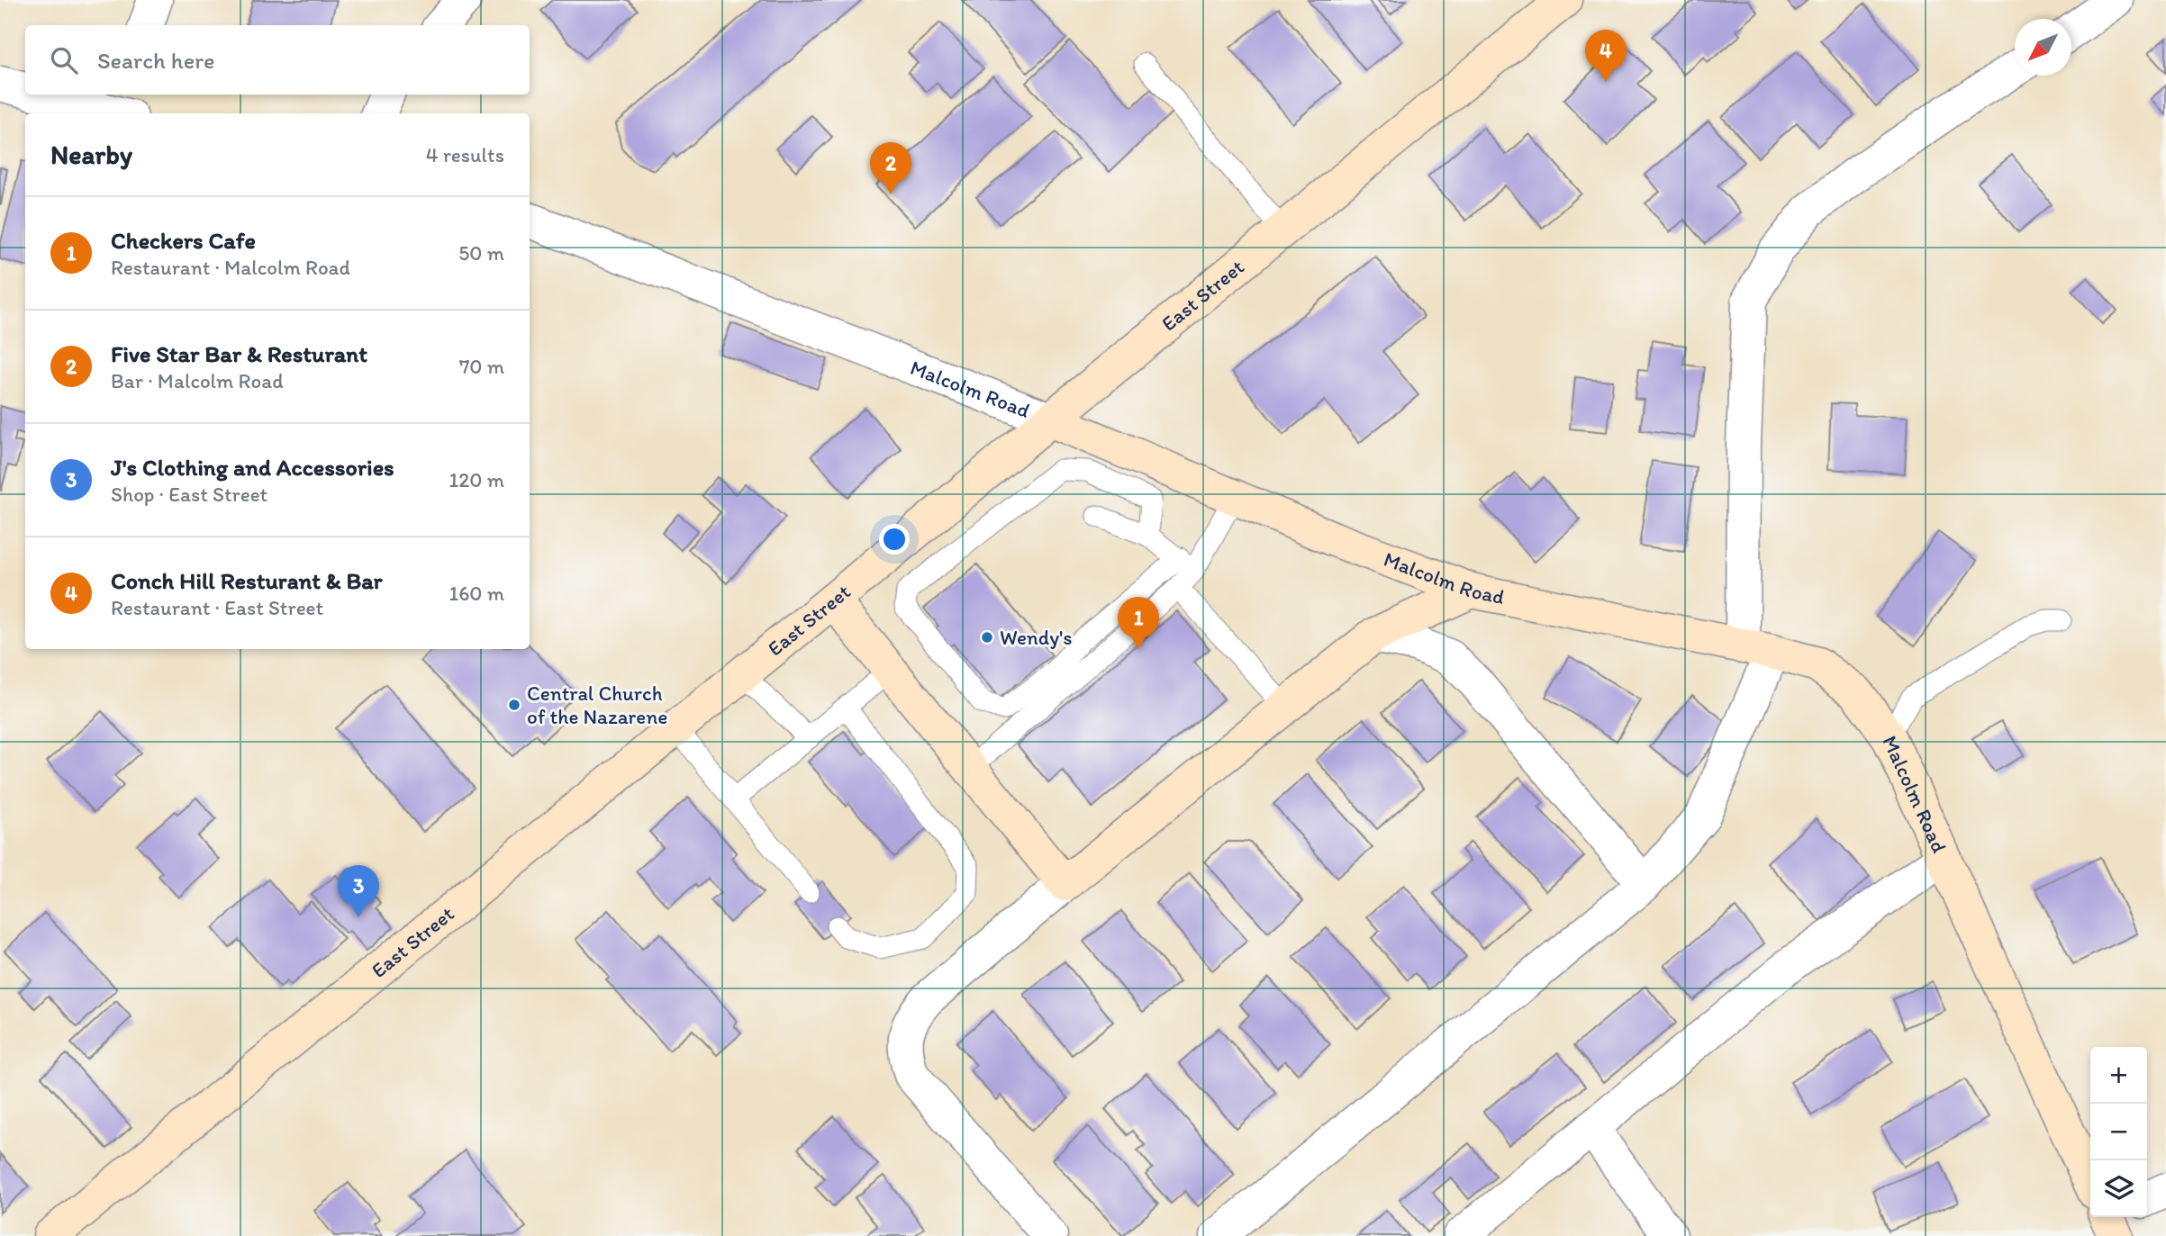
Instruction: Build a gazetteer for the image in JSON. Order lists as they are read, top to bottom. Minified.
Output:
{"streets":{"street":["East Street","Malcolm Road"]},"crossings":[["East Street","Malcolm Road"]],"places":["Wendy's","Central Church of the Nazarene"],"north":"bottom left","page":{"search":"Search here","pins":["4","2","1","3"],"heading":["Nearby","4 results"],"list":[{"mark":"1","name":"Checkers Cafe","note":"Restaurant · Malcolm Road","value":"50 m"},{"mark":"2","name":"Five Star Bar & Resturant","note":"Bar · Malcolm Road","value":"70 m"},{"mark":"3","name":"J's Clothing and Accessories","note":"Shop · East Street","value":"120 m"},{"mark":"4","name":"Conch Hill Resturant & Bar","note":"Restaurant · East Street","value":"160 m"}],"map_buttons":["+","−"]}}
